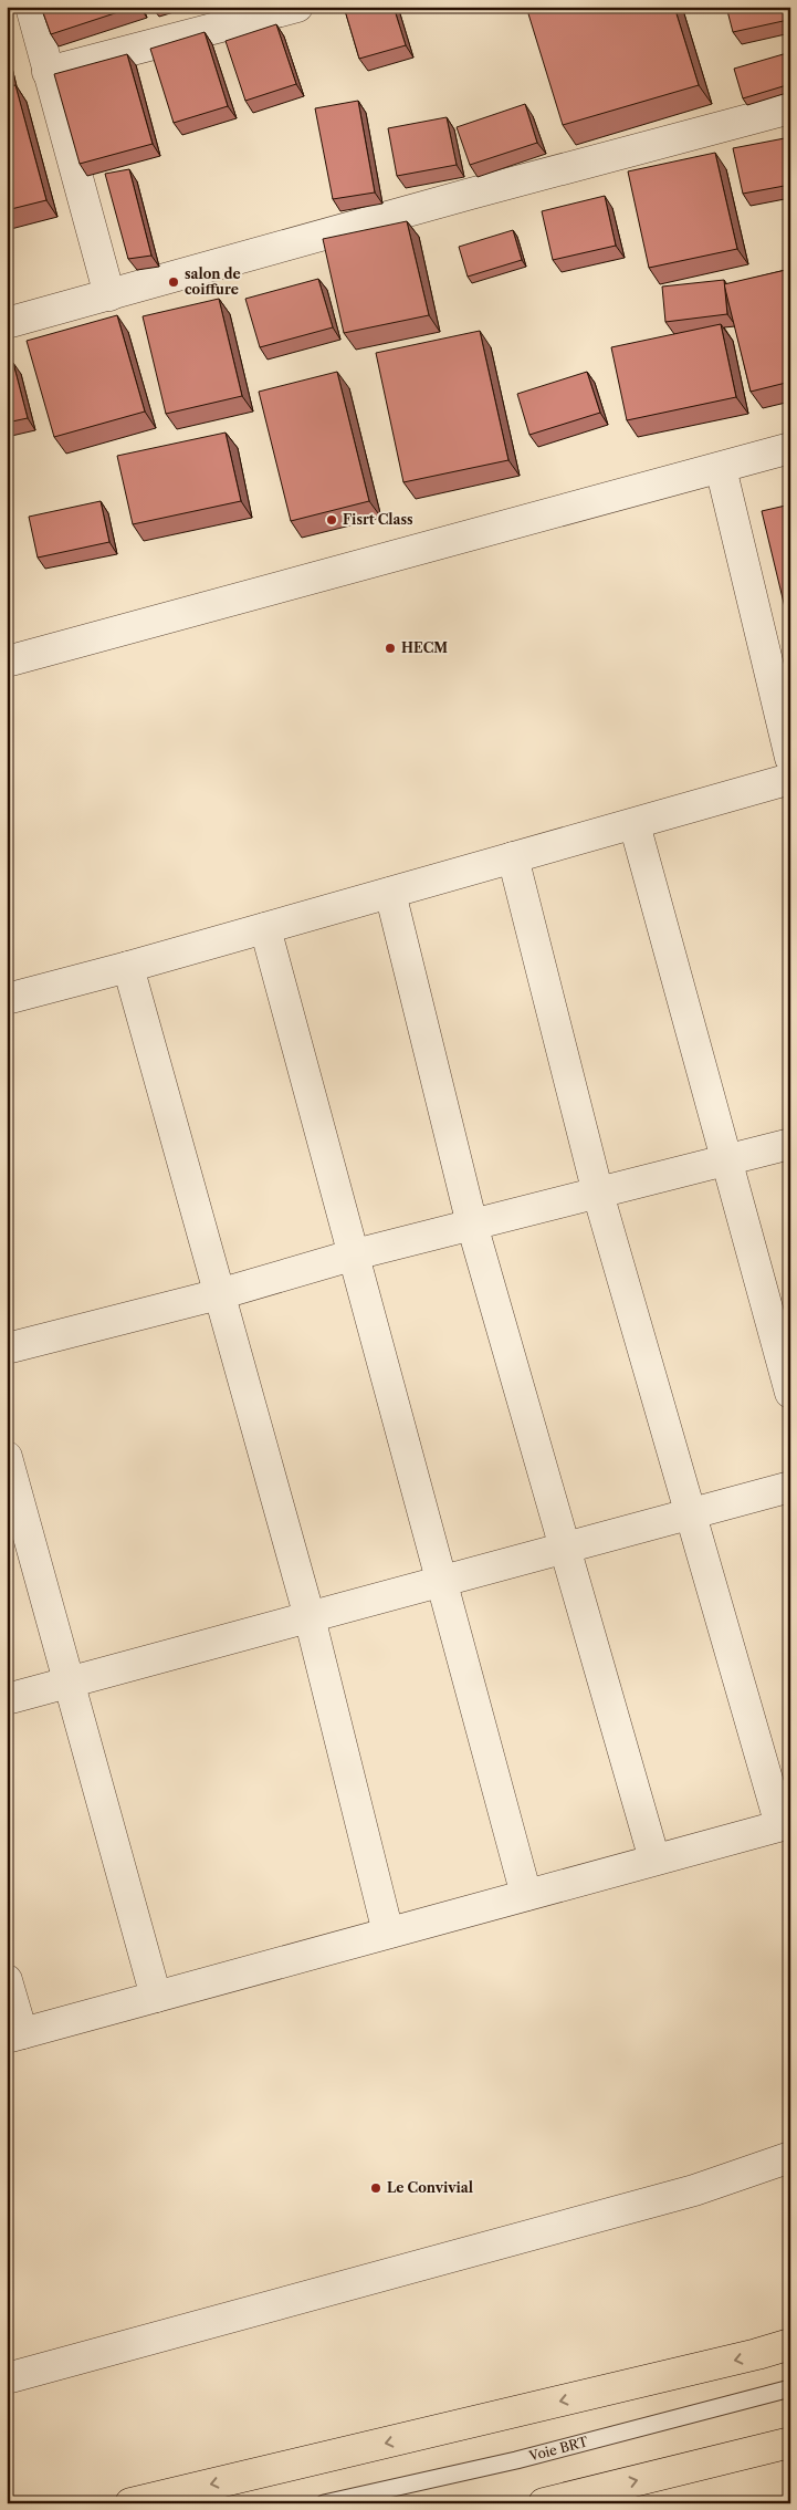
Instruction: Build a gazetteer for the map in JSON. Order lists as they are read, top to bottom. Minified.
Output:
{"streets":{"lane":["Voie BRT"]},"places":["salon de coiffure","Fisrt Class","HECM","Le Convivial"]}
